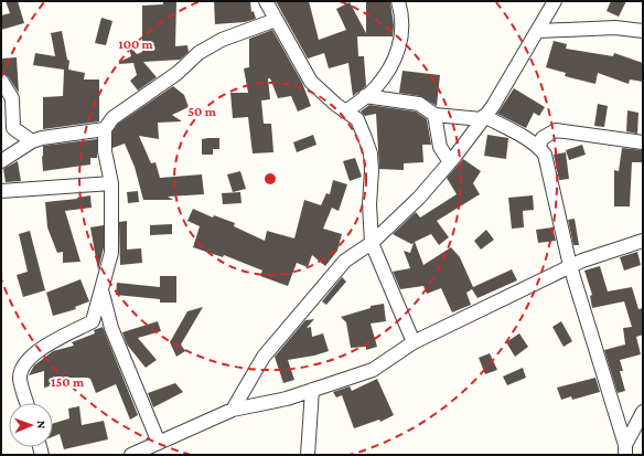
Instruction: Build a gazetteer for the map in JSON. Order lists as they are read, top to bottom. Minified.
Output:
{"north":"right","rings":["100 m","50 m","150 m"]}
